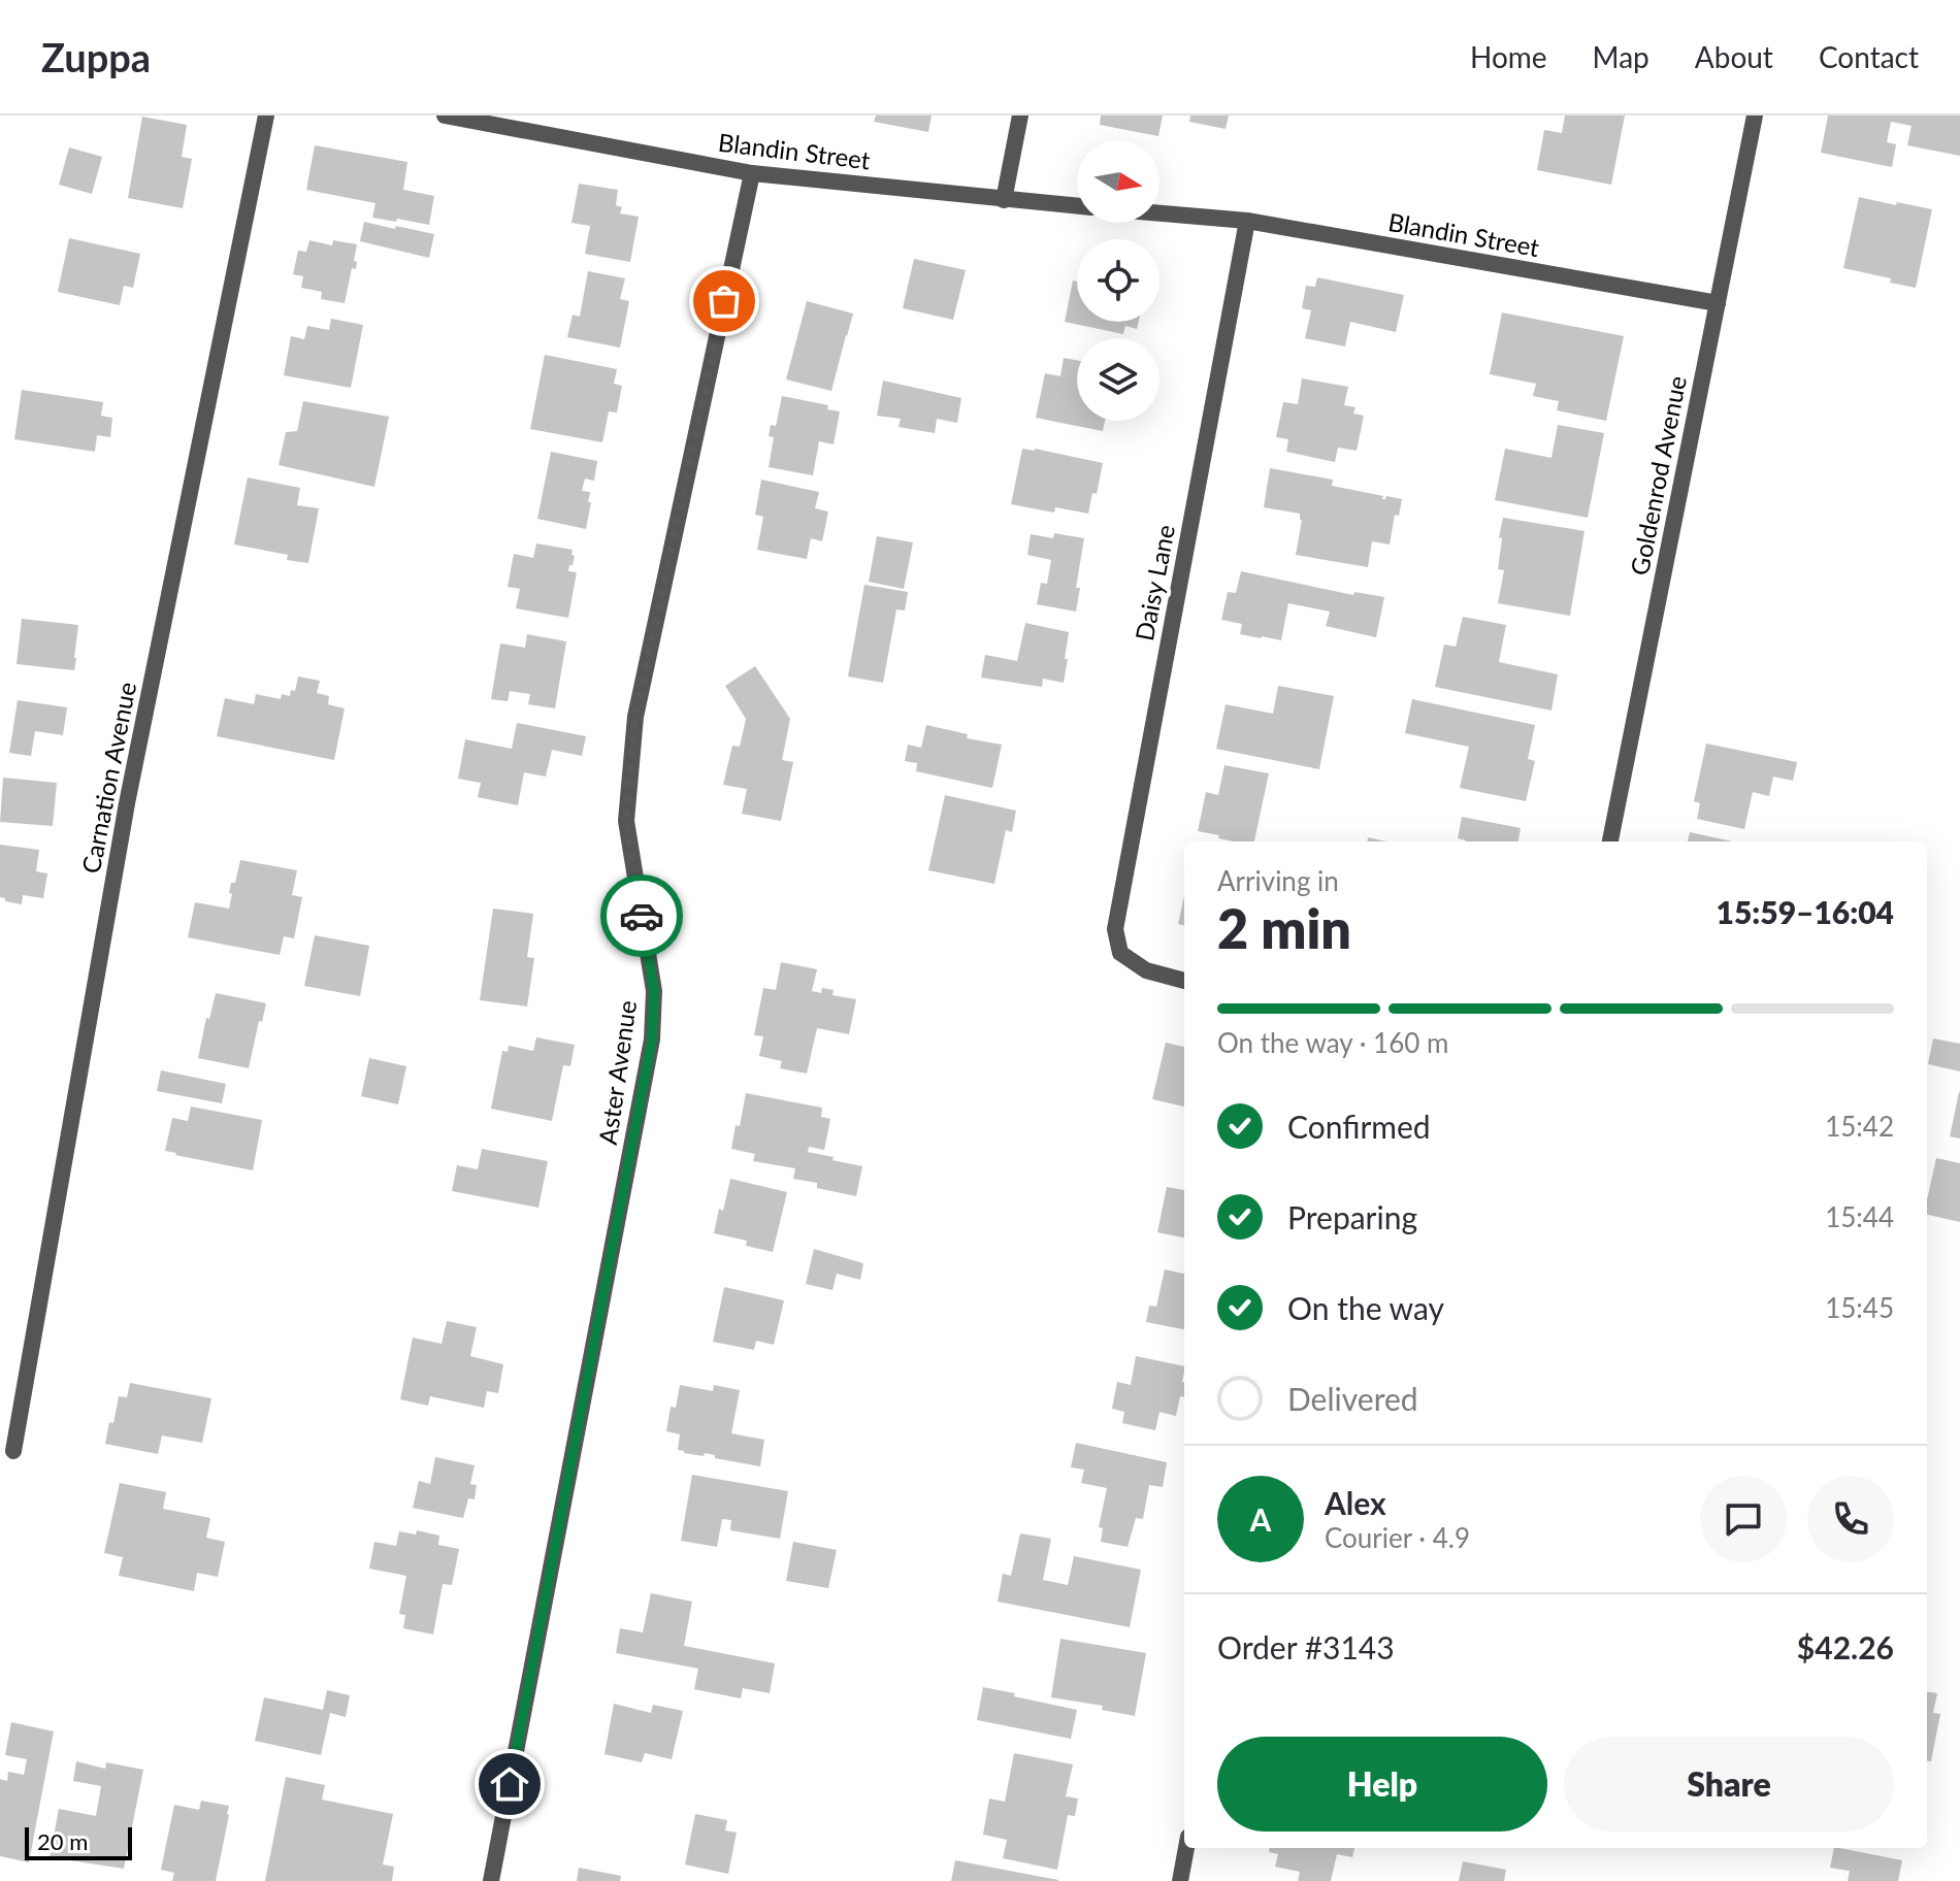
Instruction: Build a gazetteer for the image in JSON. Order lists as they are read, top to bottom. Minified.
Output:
{"streets":{"street":["Blandin Street","Goldenrod Avenue","Daisy Lane","Carnation Avenue","Aster Avenue"]},"crossings":[["Blandin Street","Goldenrod Avenue"],["Blandin Street","Daisy Lane"],["Blandin Street","Aster Avenue"]],"scale_bar":"20 m","north":"right","page":{"header":"Zuppa","nav":["Home","Map","About","Contact"],"heading":["2 min","Arriving in","15:59–16:04"],"panel":["Alex","Courier · 4.9","Order #3143","$42.26"],"bar":"On the way · 160 m","list":[["Confirmed","15:42"],["Preparing","15:44"],["On the way","15:45"],"Delivered"],"round":"A","buttons":["Help","Share"],"scale":"20 m"}}
